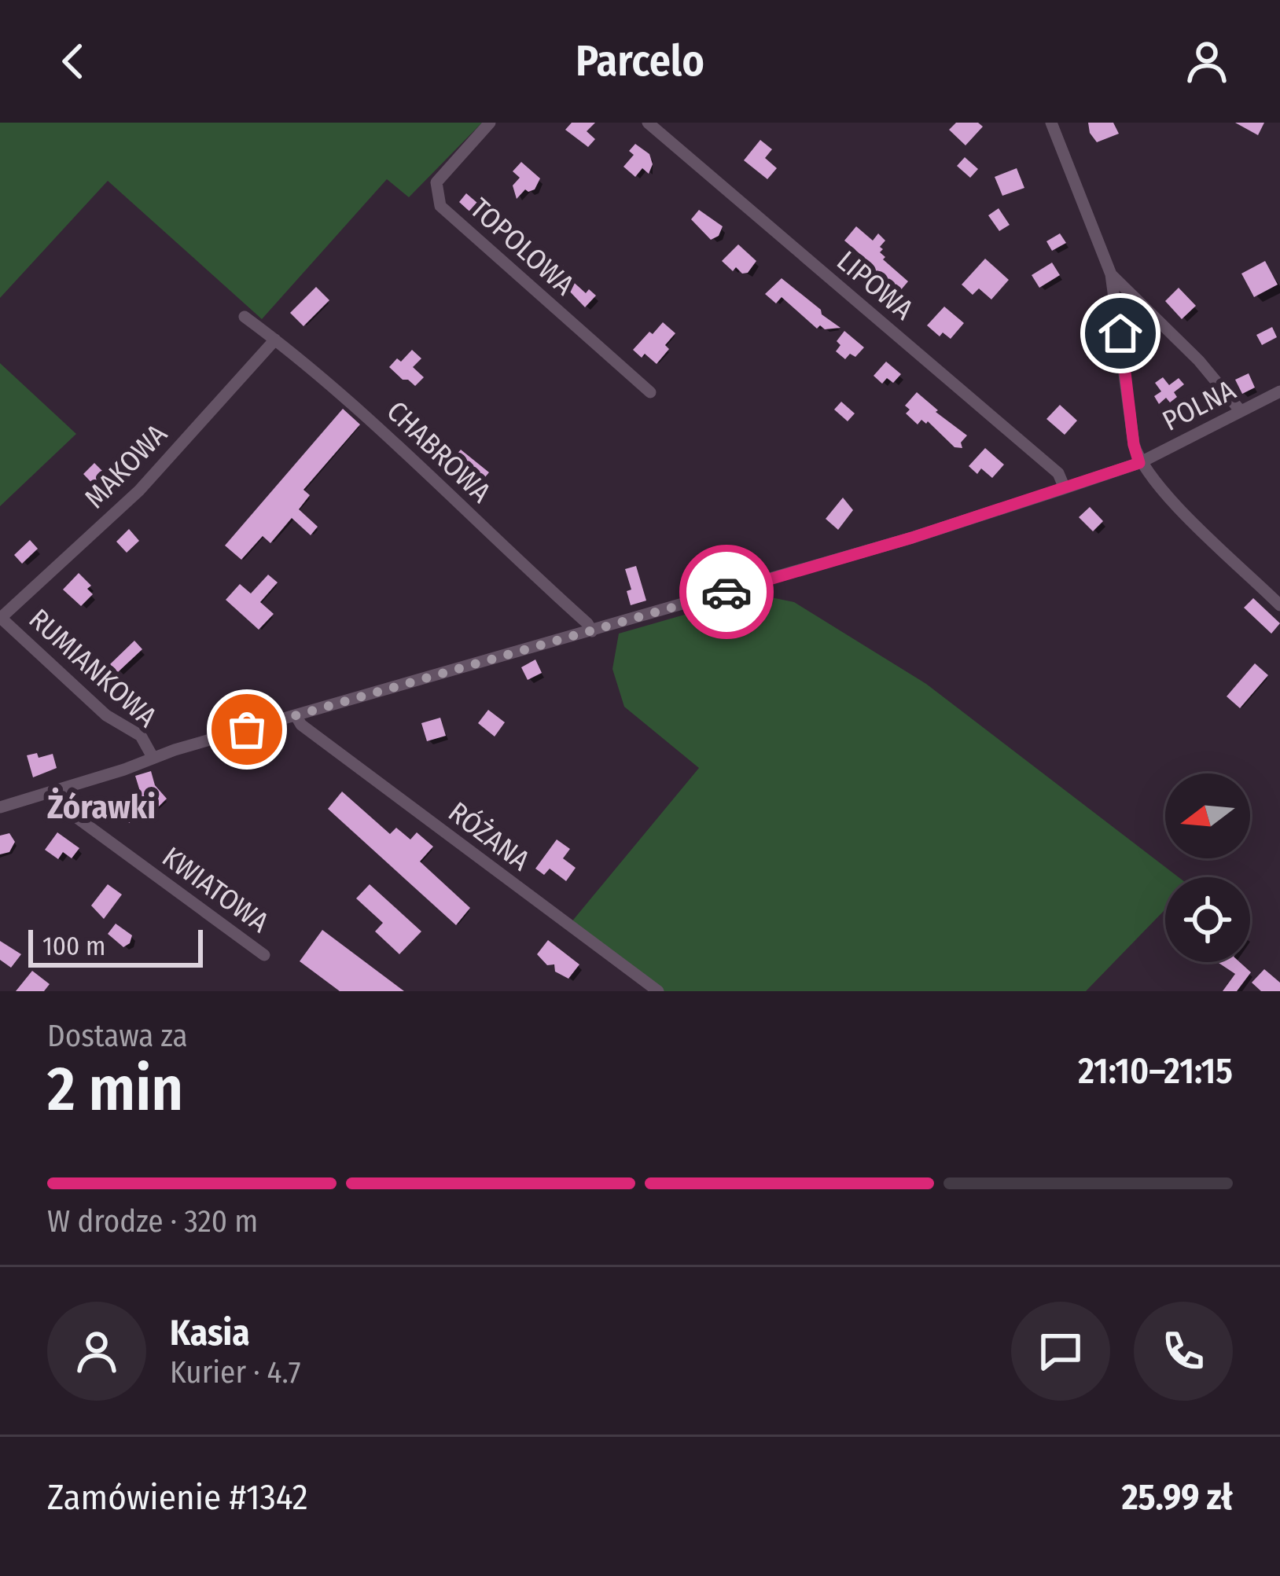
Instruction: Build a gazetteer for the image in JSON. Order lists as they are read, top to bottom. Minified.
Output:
{"streets":{"street":["TOPOLOWA","LIPOWA","POLNA","CHABROWA","MAKOWA","RUMIANKOWA","RÓŻANA","KWIATOWA"]},"crossings":[["CHABROWA","MAKOWA"],["MAKOWA","RUMIANKOWA"]],"districts":["Żórawki"],"scale_bar":"100 m","north":"left","page":{"header":"Parcelo","scale":"100 m","heading":["2 min","Dostawa za","21:10–21:15"],"panel":["Kasia","Kurier · 4.7","Zamówienie #1342","25.99 zł"],"bar":"W drodze · 320 m"}}
